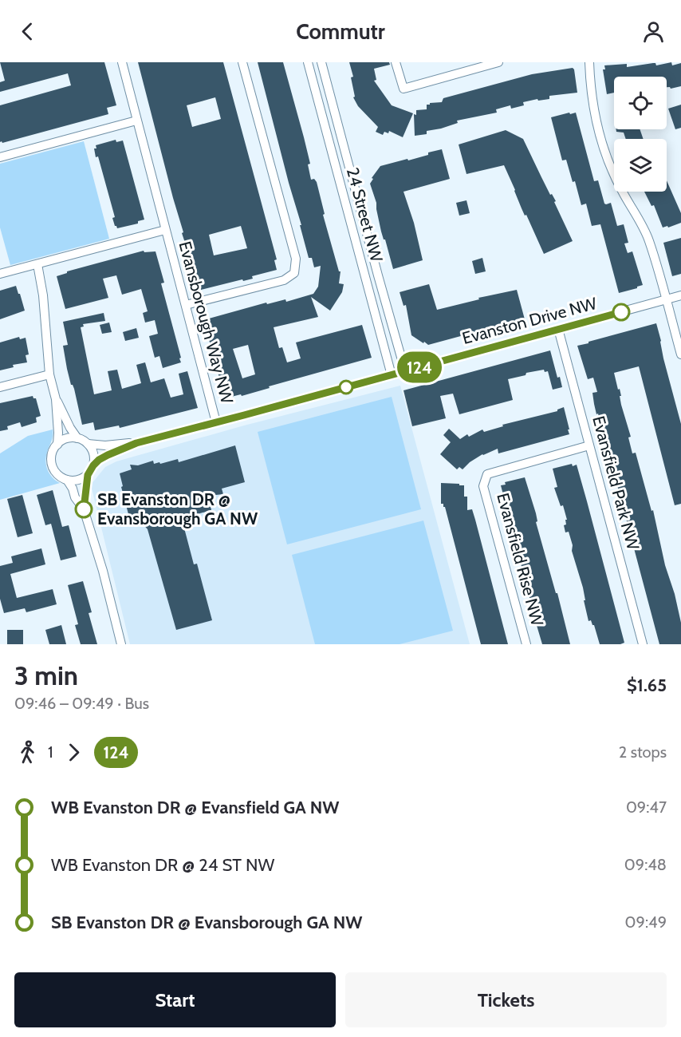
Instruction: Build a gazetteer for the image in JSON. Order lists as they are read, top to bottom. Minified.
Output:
{"streets":{"street":["24 Street NW","Evanston Drive NW","Evansborough Way NW","Evansfield Park NW","Evansfield Rise NW"]},"crossings":[["24 Street NW","Evanston Drive NW"],["Evanston Drive NW","Evansborough Way NW"],["Evanston Drive NW","Evansfield Park NW"],["Evansfield Park NW","Evansfield Rise NW"]],"places":["SB Evanston DR @ Evansborough GA NW"],"lines":["bus line 124"],"page":{"header":"Commutr","on_map":"124","heading":["3 min","09:46 – 09:49 · Bus","$1.65"],"legs":["1","124","2 stops"],"list":[{"name":"WB Evanston DR @ Evansfield GA NW","value":"09:47"},{"name":"WB Evanston DR @ 24 ST NW","value":"09:48"},{"name":"SB Evanston DR @ Evansborough GA NW","value":"09:49"}],"buttons":["Start","Tickets"]}}
